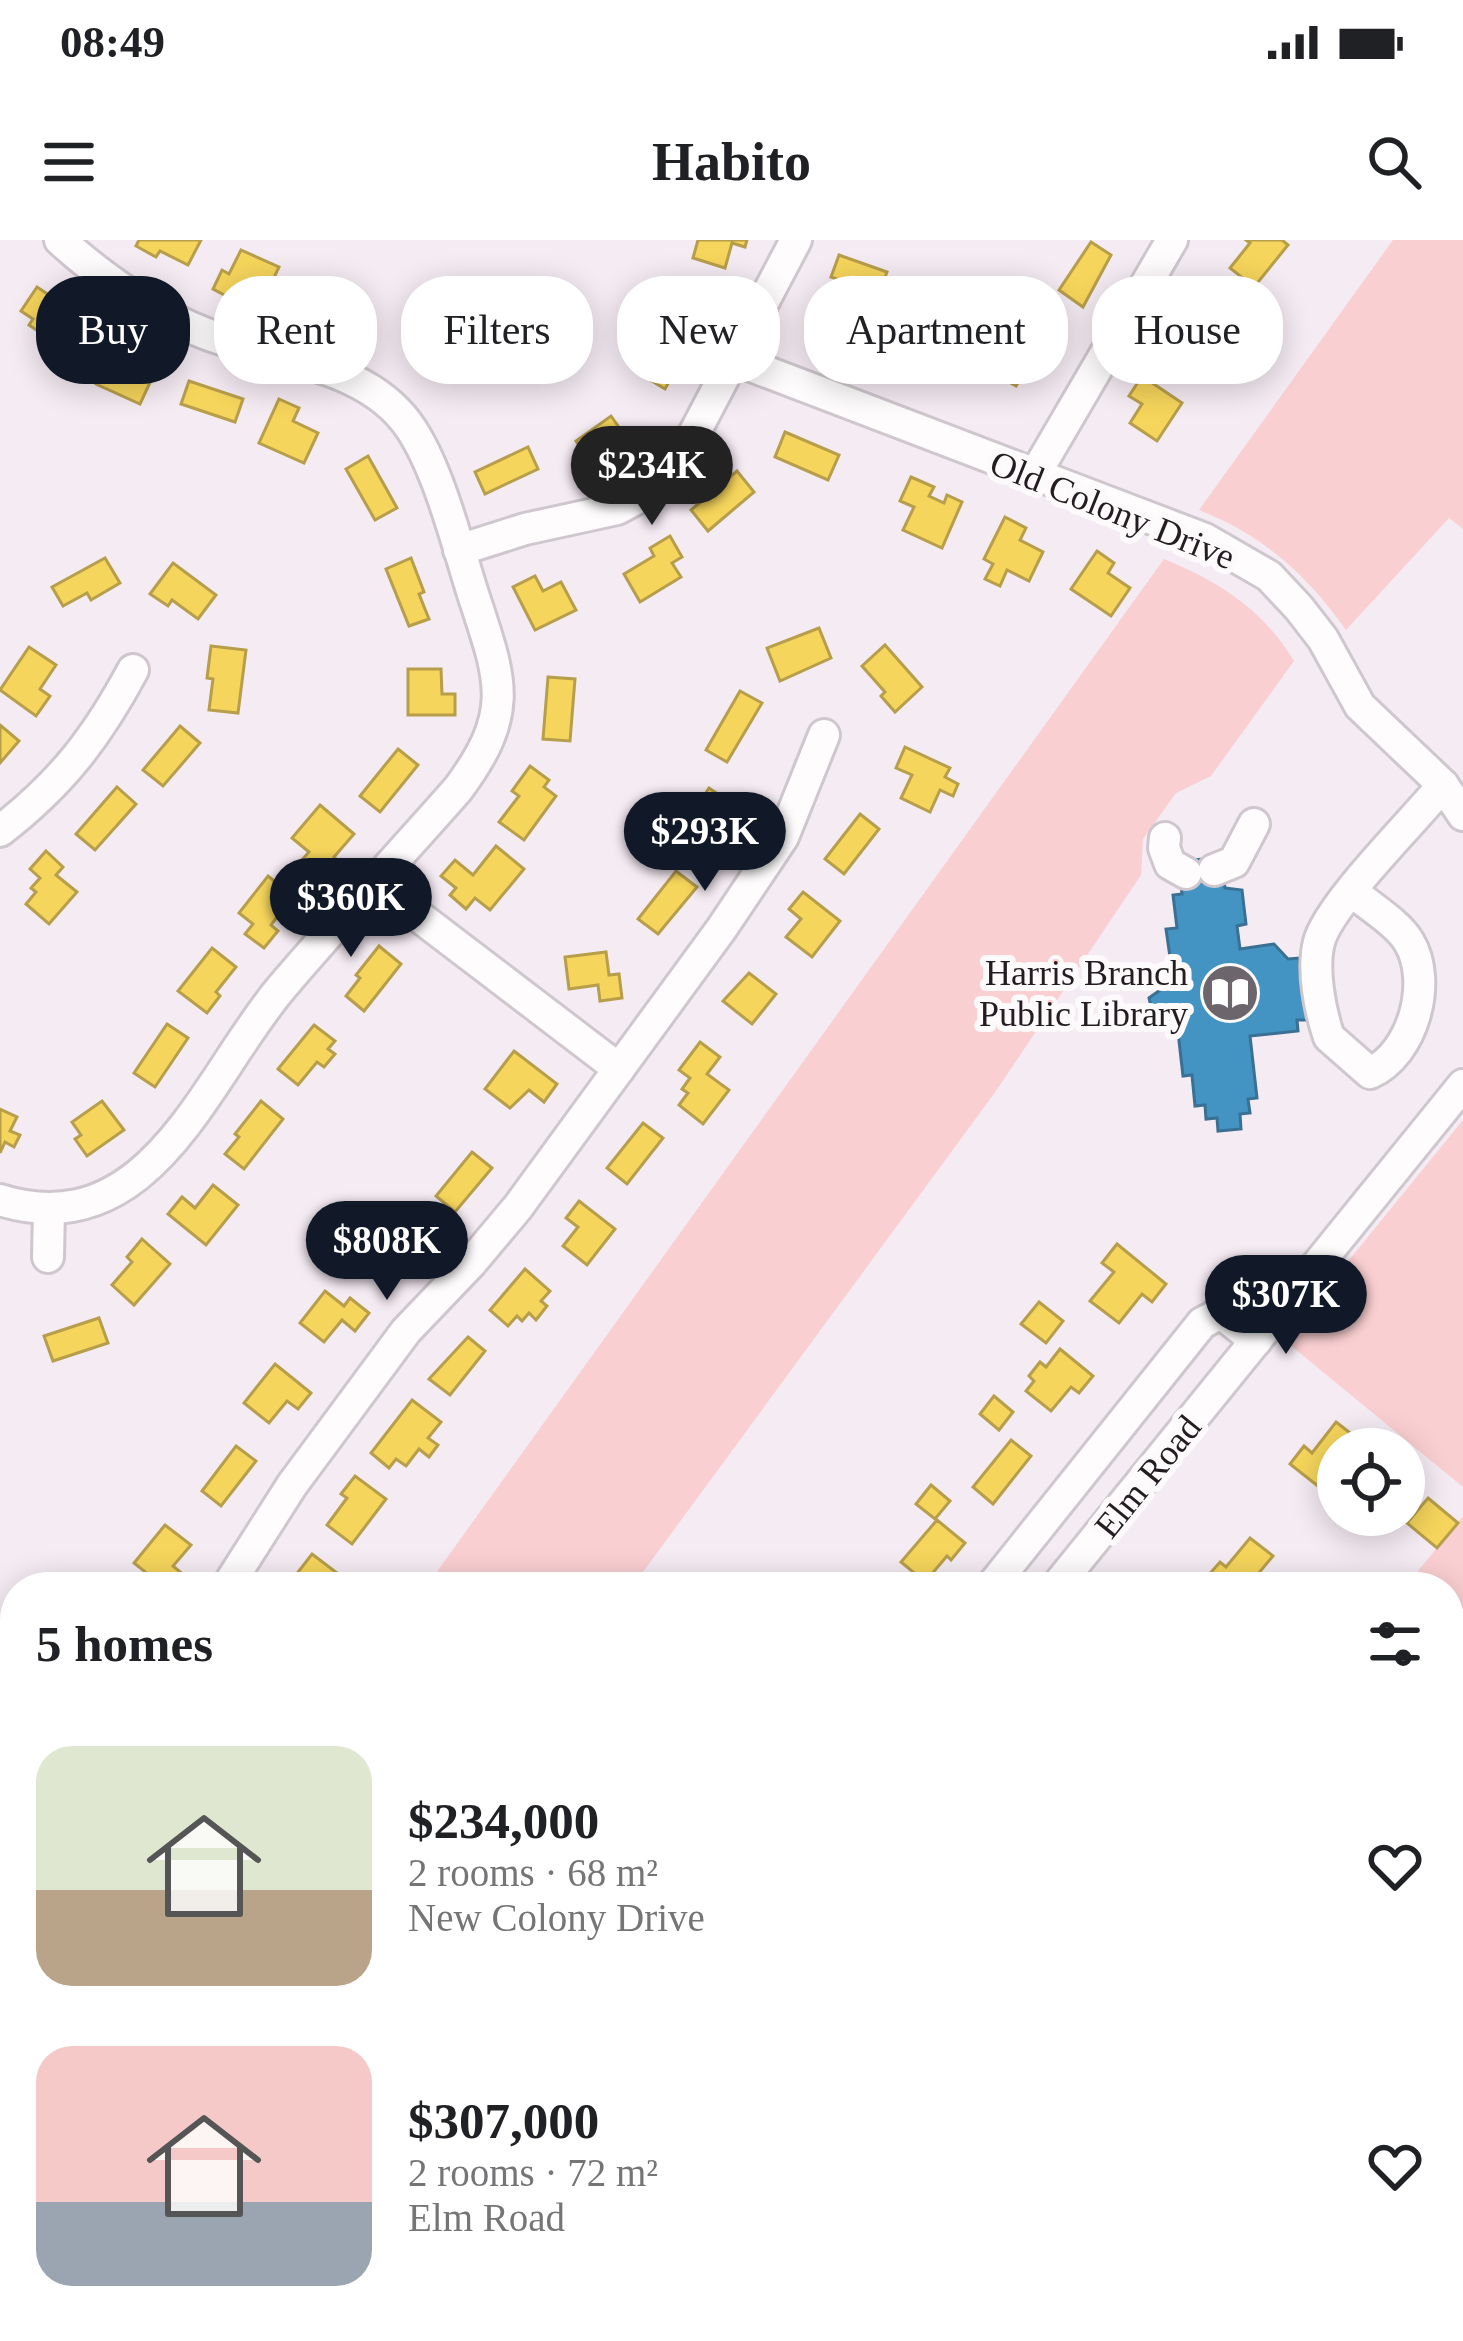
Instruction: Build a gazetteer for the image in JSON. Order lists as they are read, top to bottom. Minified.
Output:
{"streets":{"street":["Old Colony Drive","Elm Road"]},"places":{"library":["Harris Branch Public Library"]},"page":{"status":"08:49","header":"Habito","chip":["Buy","Rent","Filters","New","Apartment","House"],"price":["$234K","$293K","$360K","$808K","$307K"],"heading":"5 homes","list":[{"name":"$234,000","note":"2 rooms · 68 m² · New Colony Drive"},{"name":"$307,000","note":"2 rooms · 72 m² · Elm Road"}]}}
